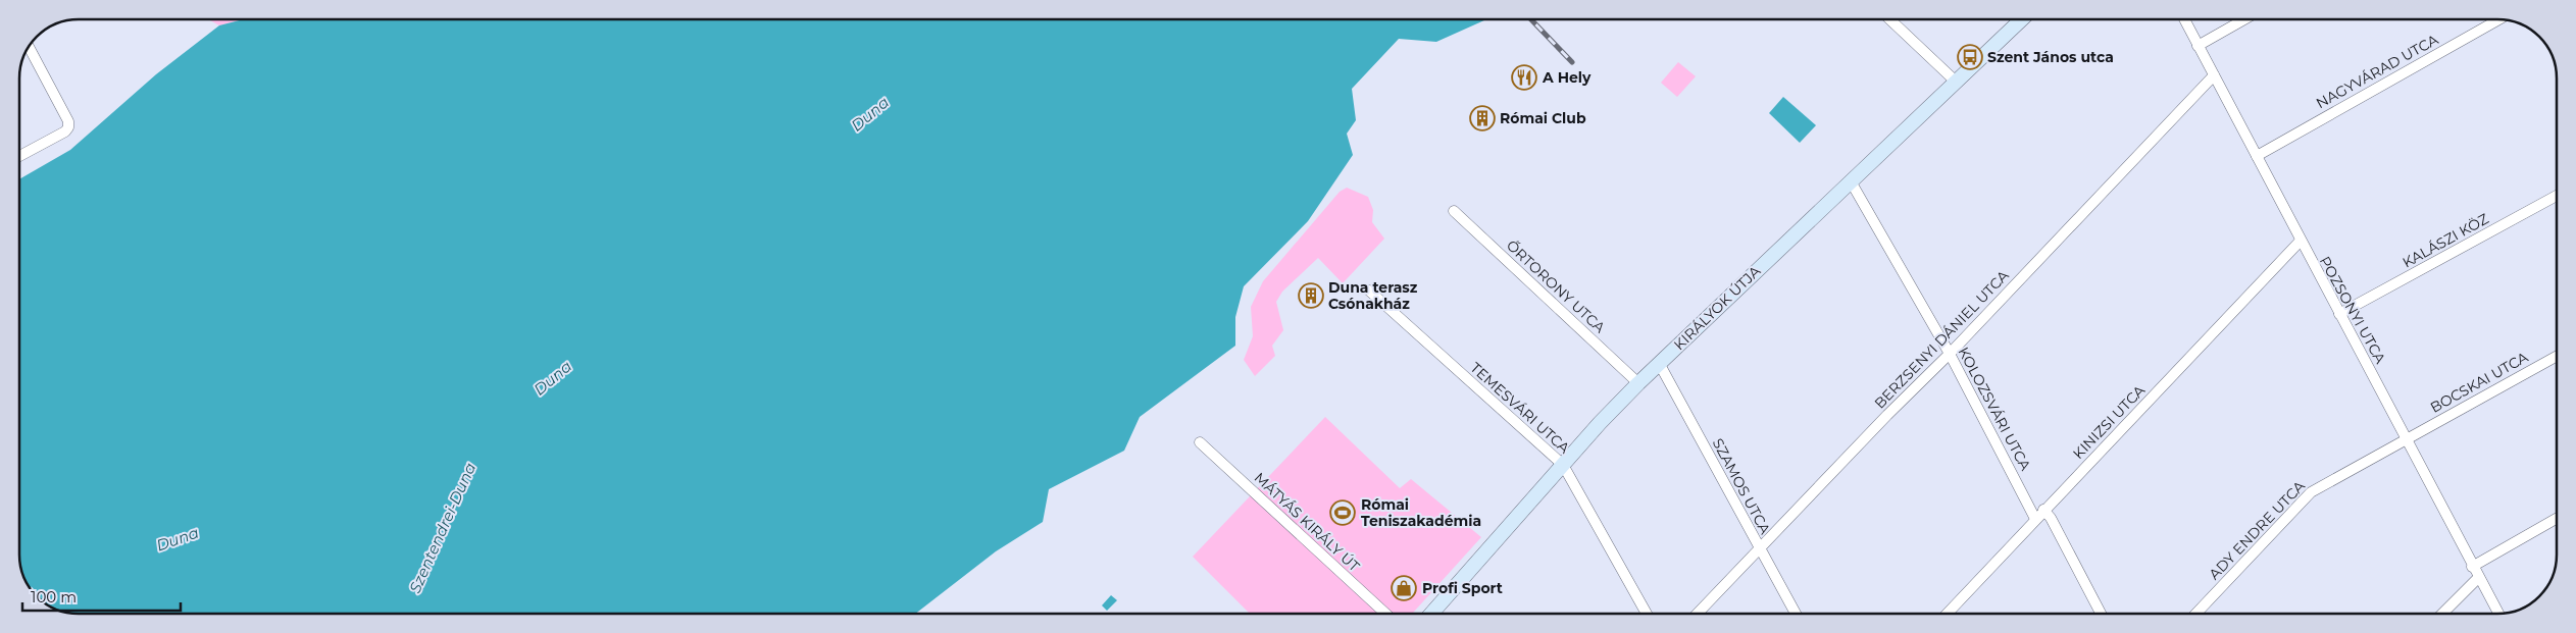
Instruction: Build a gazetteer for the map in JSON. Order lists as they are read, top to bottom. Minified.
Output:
{"streets":{"street":["NAGYVÁRAD UTCA","KALÁSZI KÖZ","ŐRTORONY UTCA","KIRÁLYOK ÚTJA","POZSONYI UTCA","BERZSENYI DÁNIEL UTCA","BOCSKAI UTCA","TEMESVÁRI UTCA","KOLOZSVÁRI UTCA","KINIZSI UTCA","SZAMOS UTCA","MÁTYÁS KIRÁLY ÚT","ADY ENDRE UTCA"]},"crossings":[["NAGYVÁRAD UTCA","POZSONYI UTCA"],["KALÁSZI KÖZ","POZSONYI UTCA"],["ŐRTORONY UTCA","KIRÁLYOK ÚTJA"],["KIRÁLYOK ÚTJA","TEMESVÁRI UTCA"],["KIRÁLYOK ÚTJA","KOLOZSVÁRI UTCA"],["KIRÁLYOK ÚTJA","SZAMOS UTCA"],["POZSONYI UTCA","BERZSENYI DÁNIEL UTCA"],["POZSONYI UTCA","BOCSKAI UTCA"],["POZSONYI UTCA","KINIZSI UTCA"],["POZSONYI UTCA","ADY ENDRE UTCA"],["BERZSENYI DÁNIEL UTCA","KOLOZSVÁRI UTCA"],["BERZSENYI DÁNIEL UTCA","SZAMOS UTCA"],["BOCSKAI UTCA","ADY ENDRE UTCA"],["KOLOZSVÁRI UTCA","KINIZSI UTCA"]],"water":["Duna","Szentendrei-Duna"],"places":{"bus stop":["Szent János utca"],"restaurant":["A Hely"],"building":["Római Club","Duna terasz Csónakház"],"sports":["Római Teniszakadémia"],"shop":["Profi Sport"]},"scale_bar":"100 m"}
